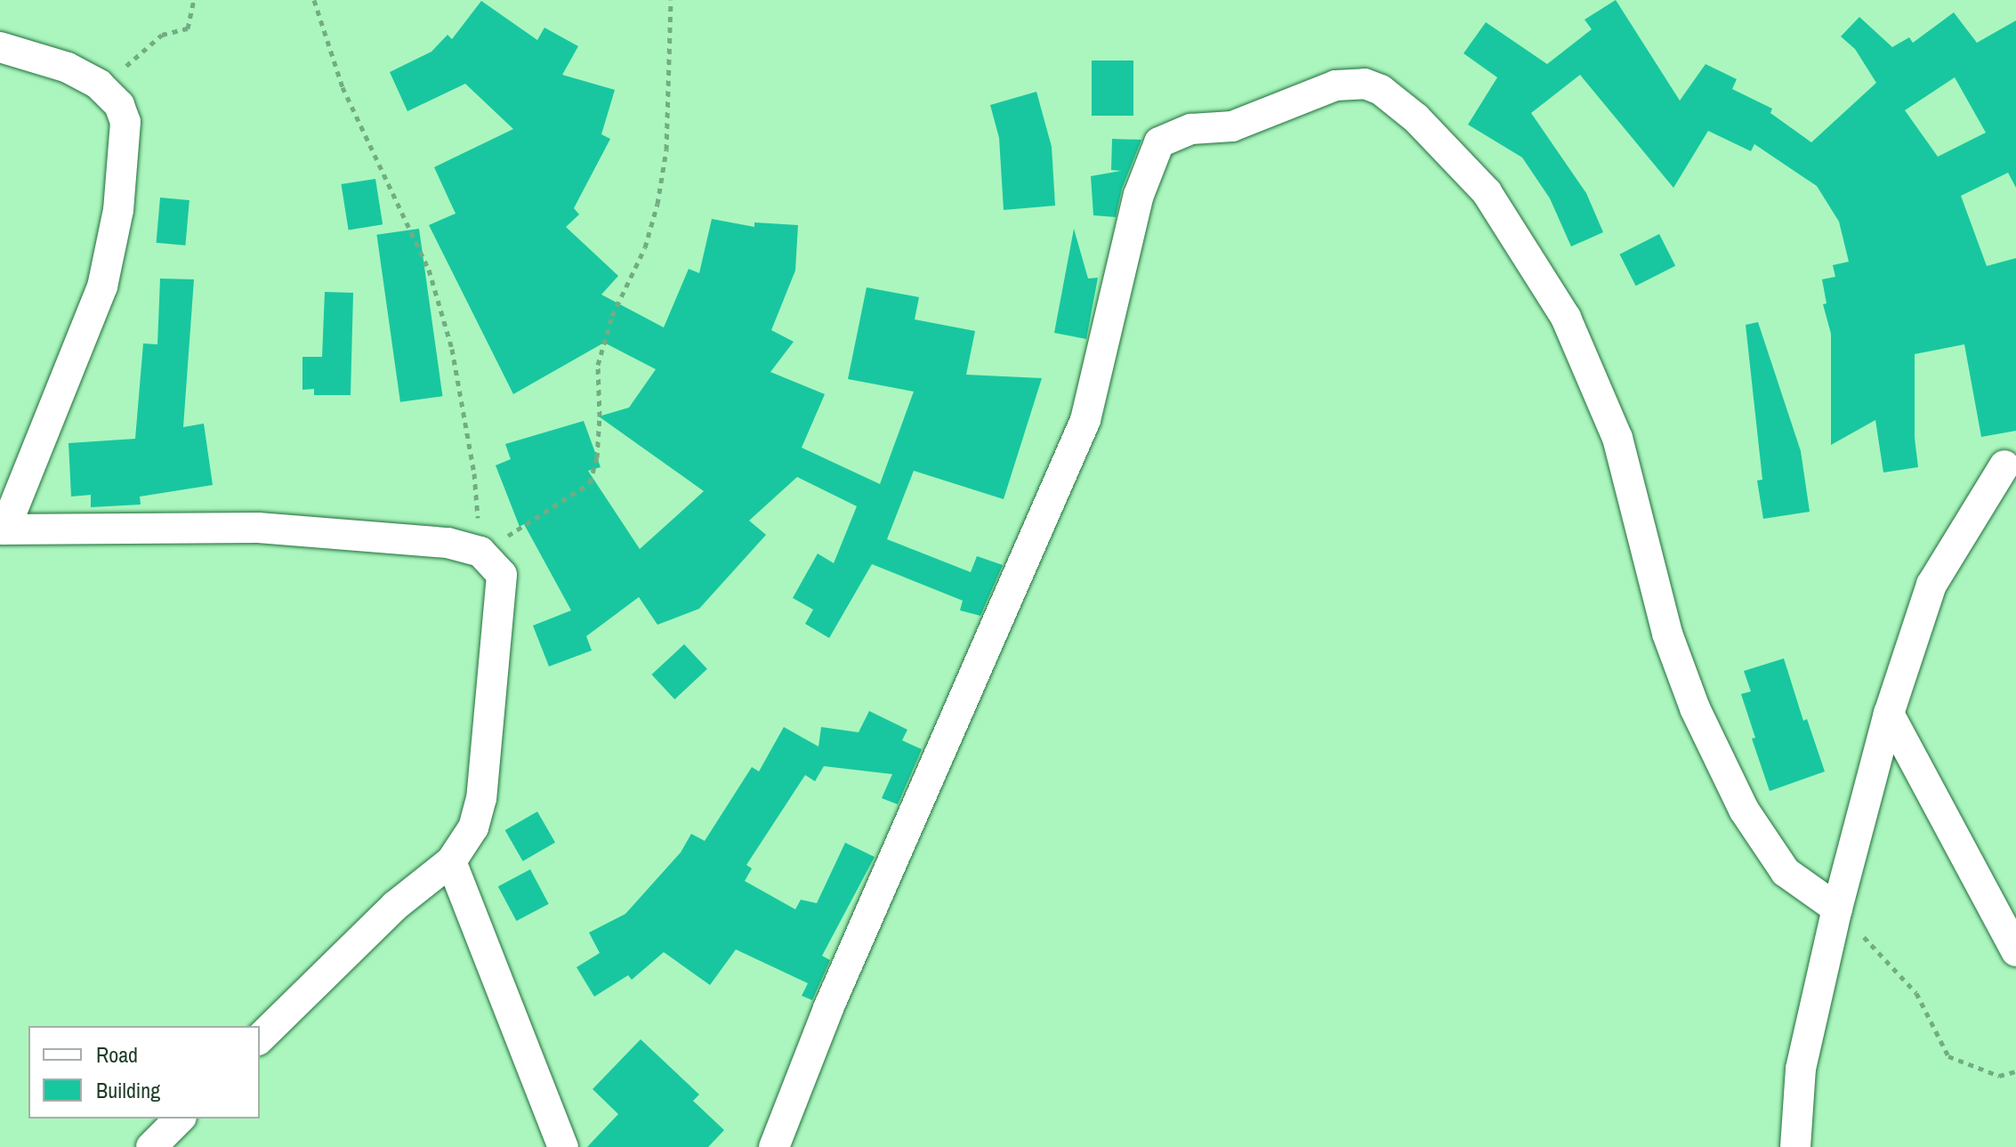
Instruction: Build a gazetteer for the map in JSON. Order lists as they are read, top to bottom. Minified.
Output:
{"legend":["Road","Building"]}
